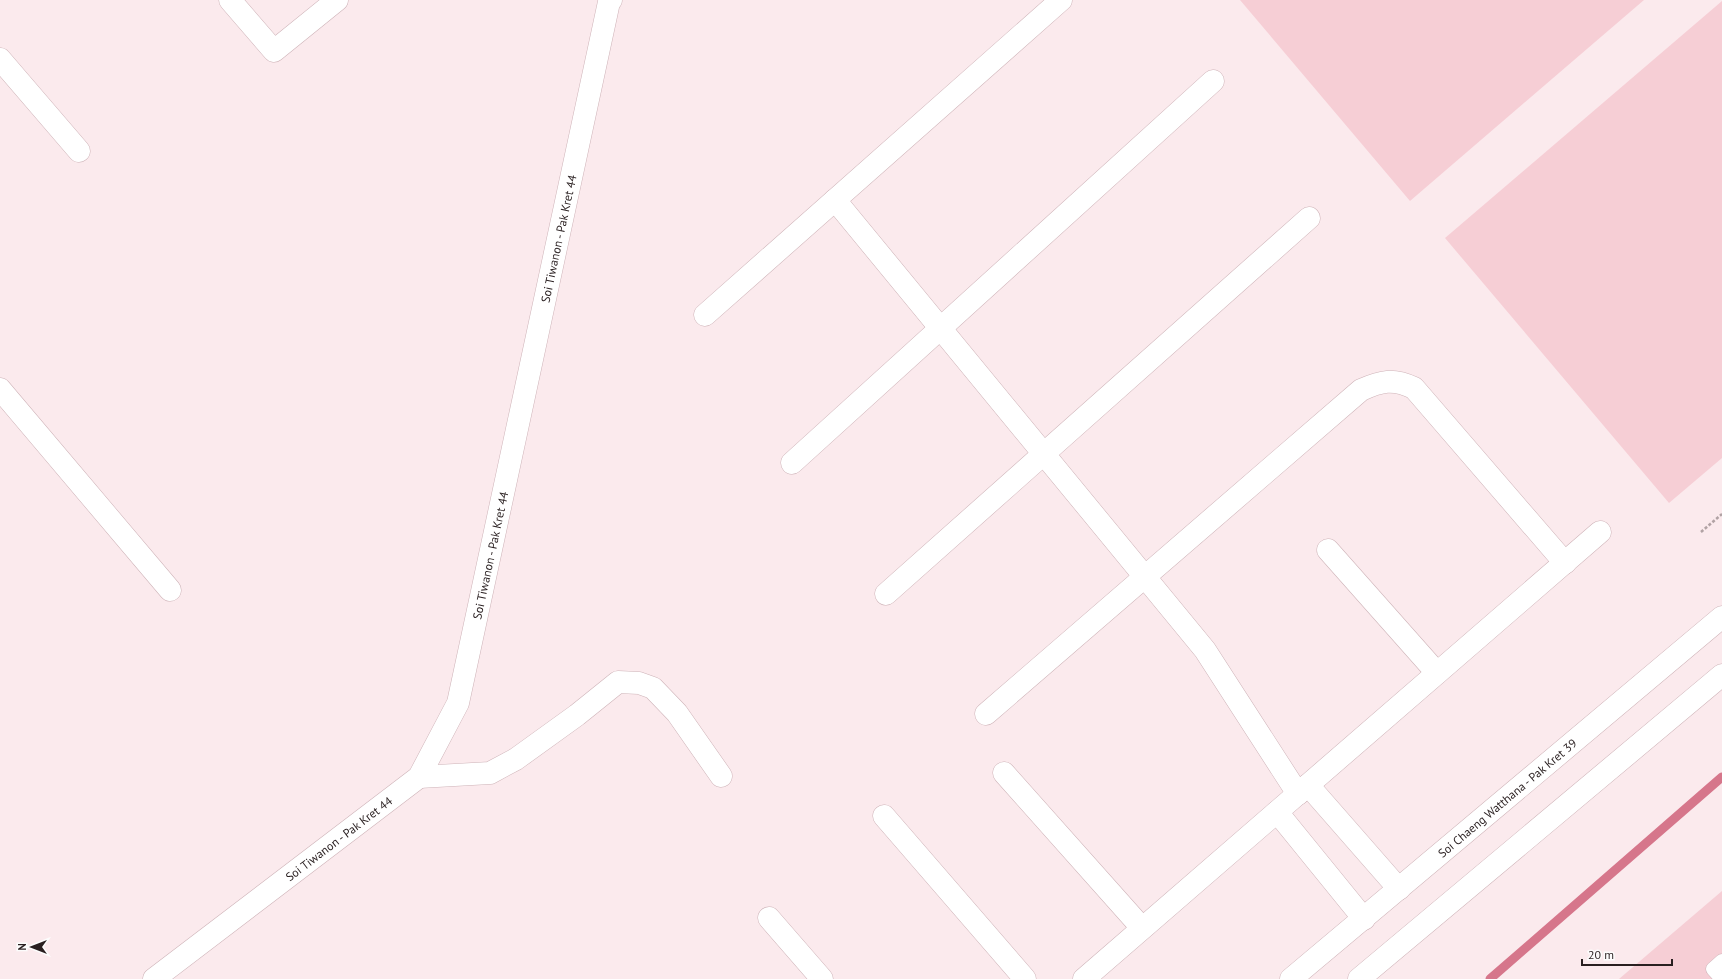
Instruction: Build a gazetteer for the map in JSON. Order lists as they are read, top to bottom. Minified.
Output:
{"streets":{"street":["Soi Tiwanon - Pak Kret 44","Soi Chaeng Watthana - Pak Kret 39"]},"scale_bar":"20 m","north":"left"}
